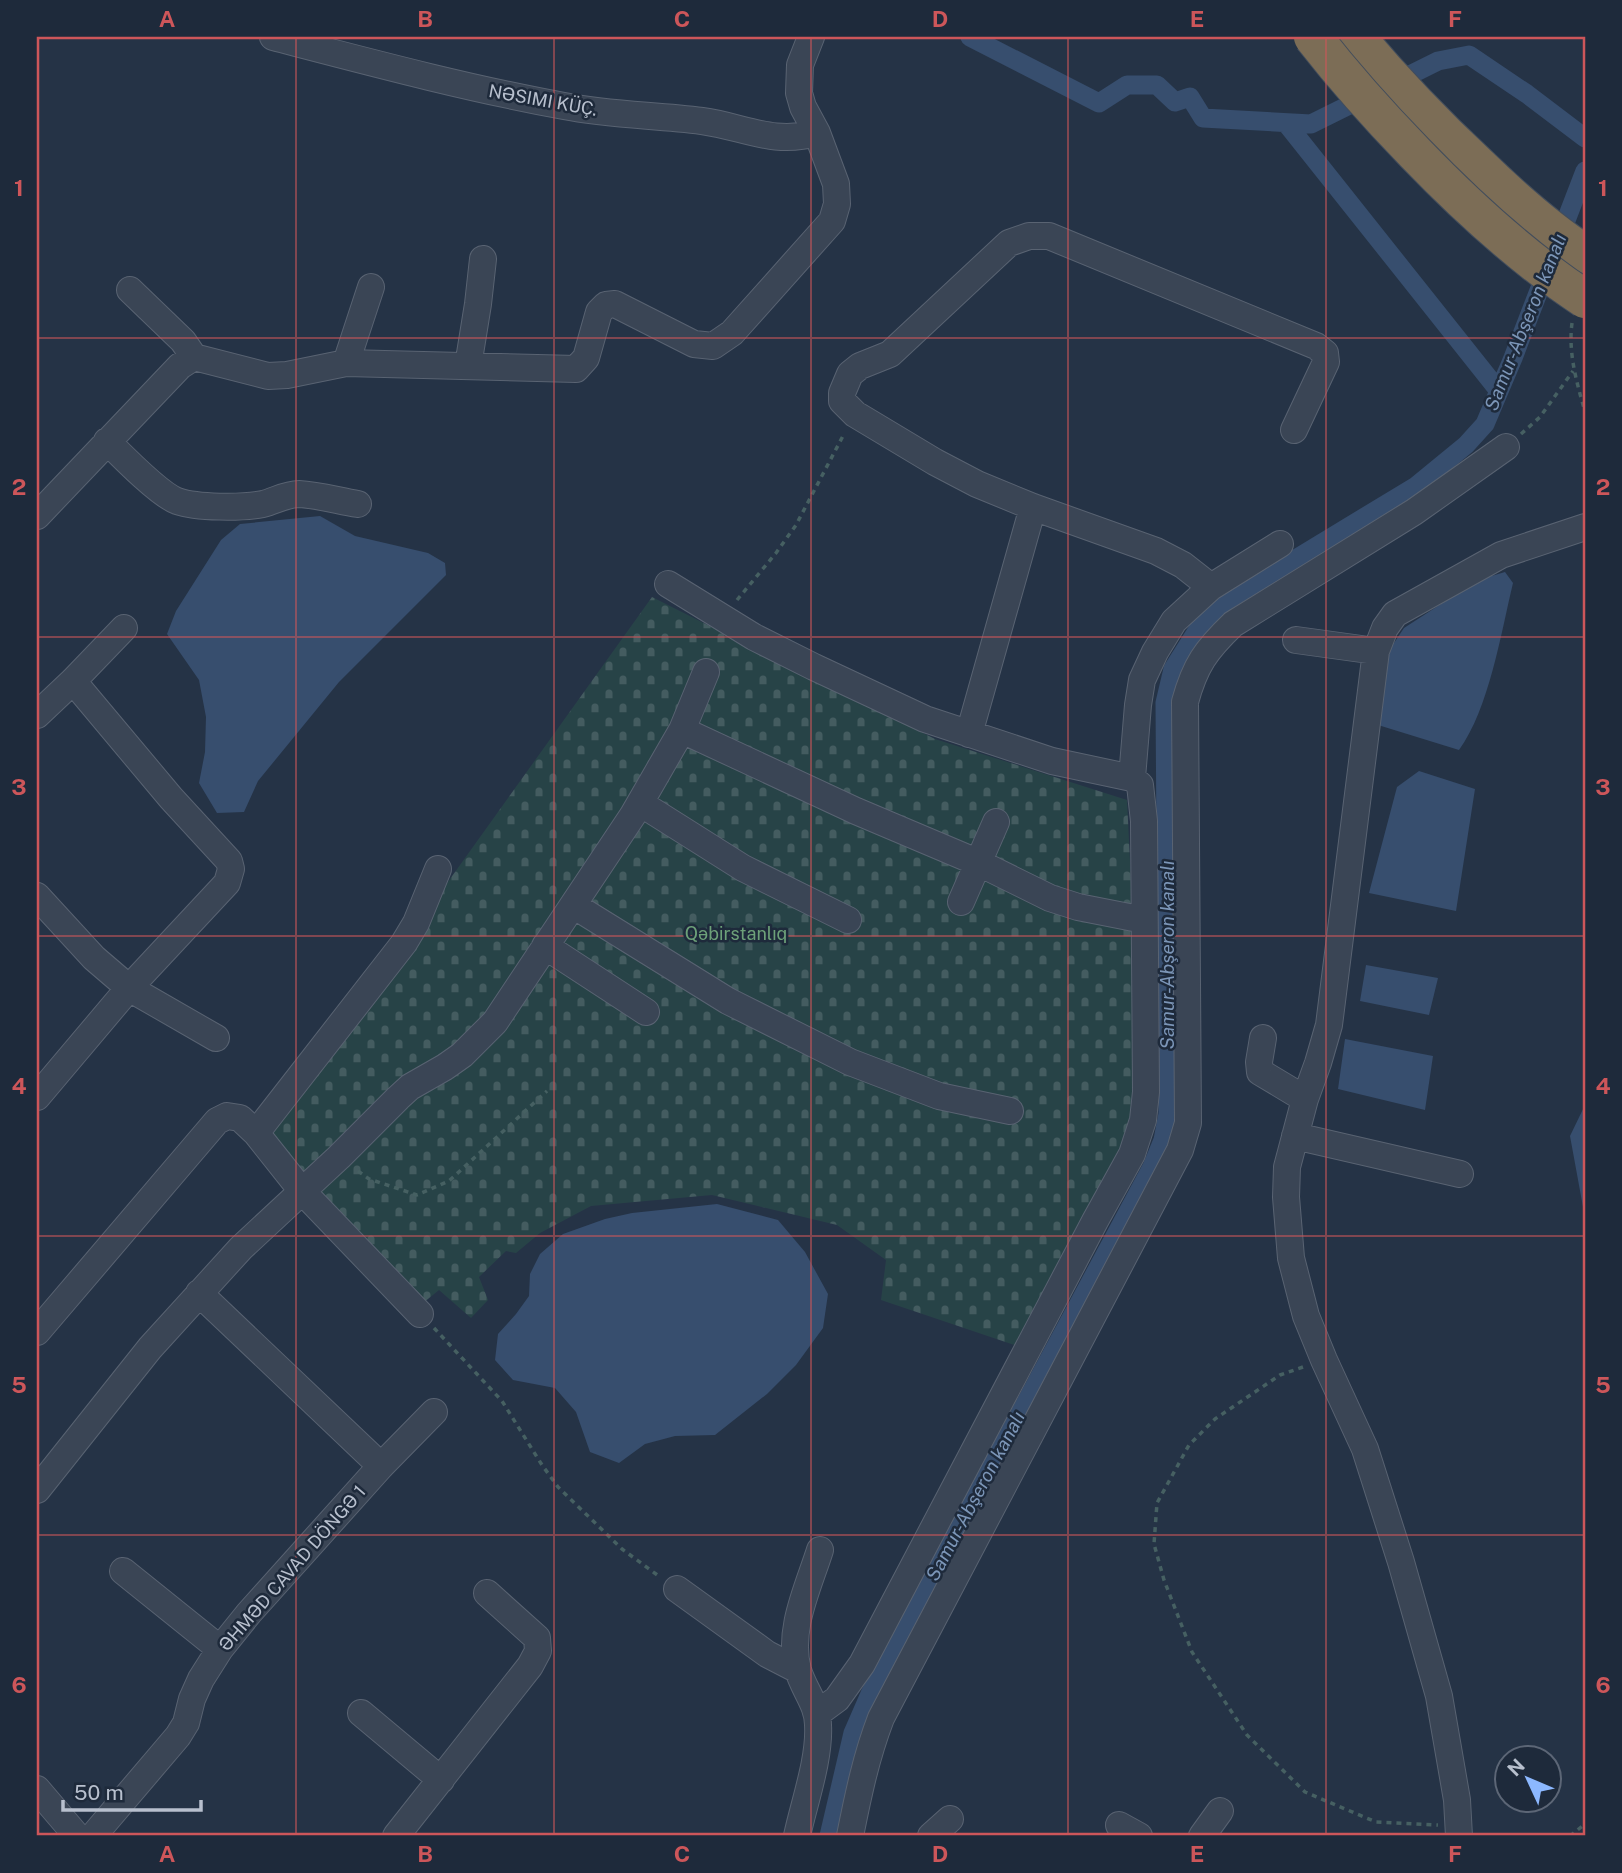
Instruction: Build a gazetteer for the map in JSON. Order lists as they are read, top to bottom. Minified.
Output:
{"streets":{"street":["NƏSIMI KÜÇ.","ƏHMƏD CAVAD DÖNGƏ 1"]},"water":["Samur-Abşeron kanalı"],"parks":["Qəbirstanlıq"],"scale_bar":"50 m","north":"top left","grid":{"columns":["A","B","C","D","E","F"],"rows":["1","2","3","4","5","6"]}}
